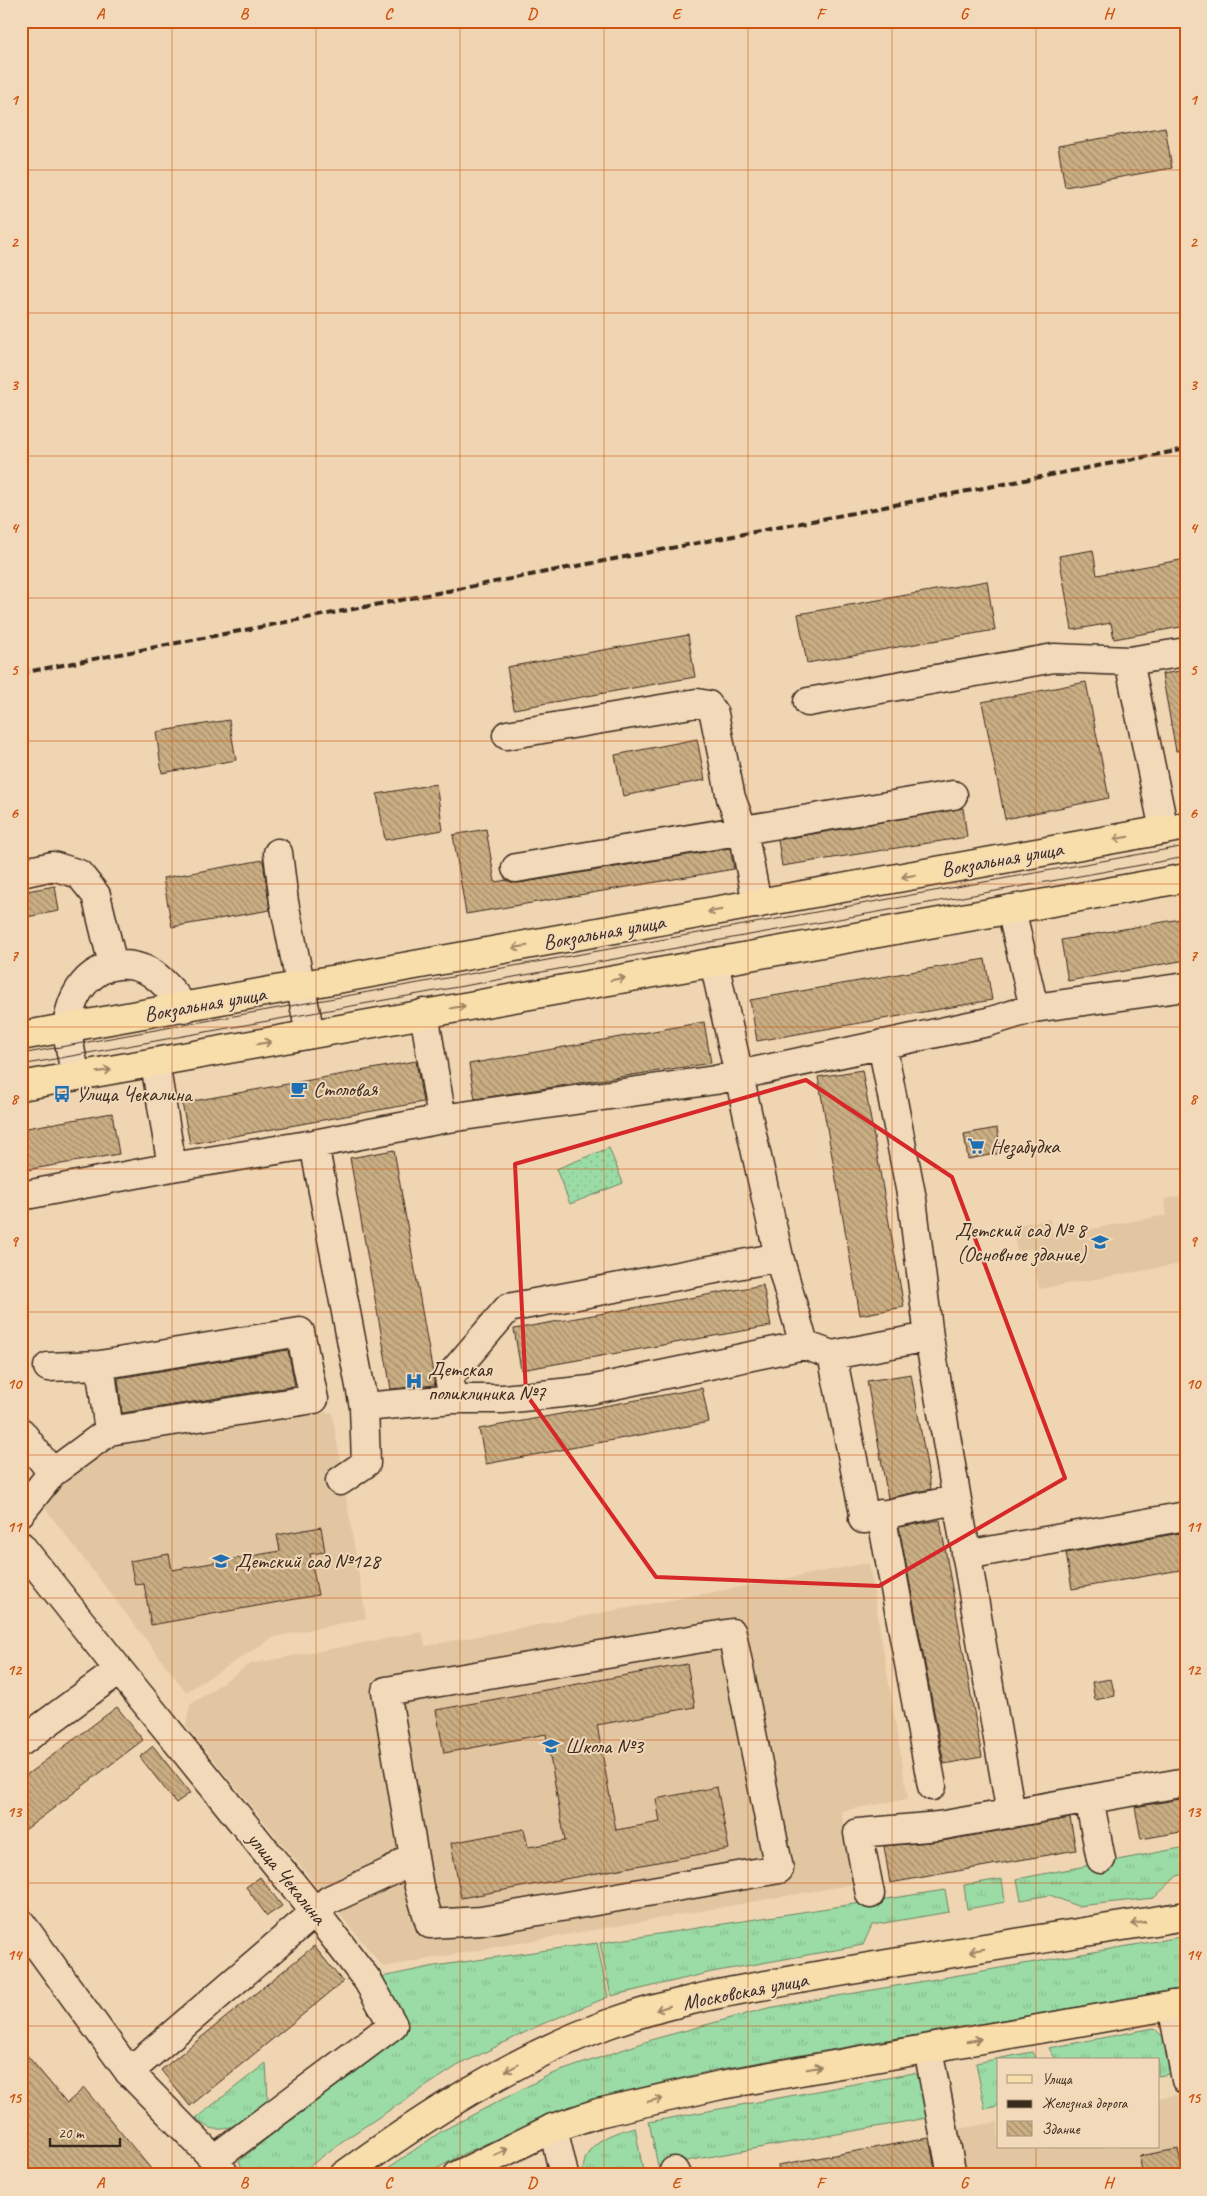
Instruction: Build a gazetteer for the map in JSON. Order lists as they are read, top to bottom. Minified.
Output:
{"streets":{"main road":["Вокзальная улица","Московская улица"],"street":["улица Чекалина"]},"places":{"cafe":["Столовая"],"bus stop":["Улица Чекалина"],"supermarket":["Незабудка"],"school or university":["Детский сад № 8 (Основное здание)","Детский сад №128","Школа №3"],"hospital":["Детская поликлиника №7"]},"legend":["Улица","Железная дорога","Здание"],"scale_bar":"20 m","grid":{"columns":["A","B","C","D","E","F","G","H"],"rows":["1","2","3","4","5","6","7","8","9","10","11","12","13","14","15"]}}
